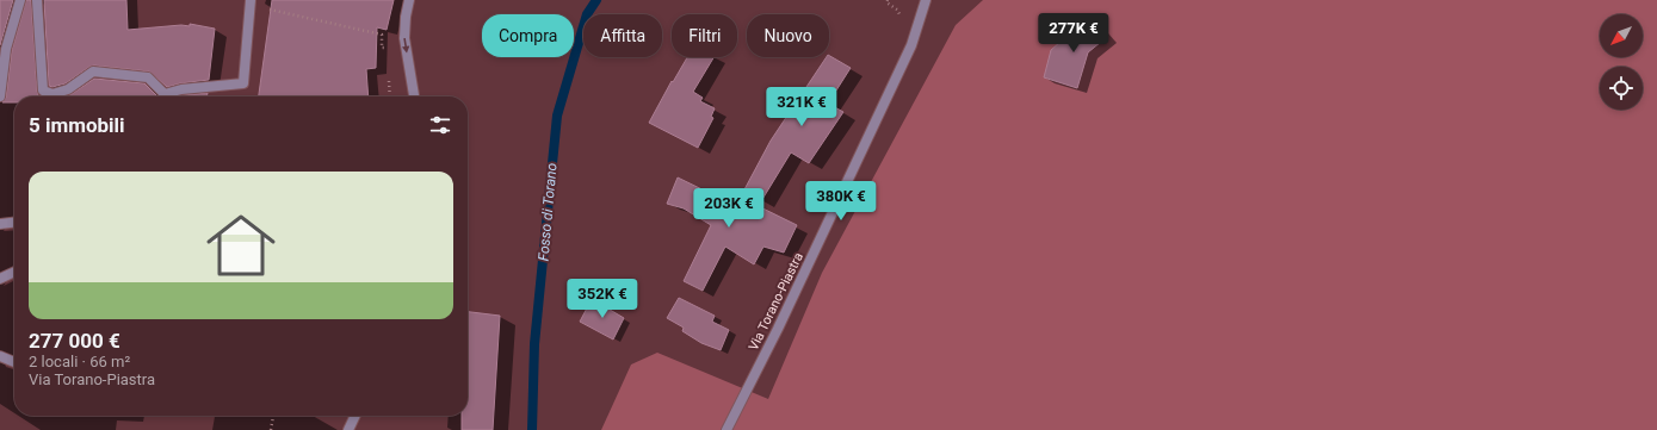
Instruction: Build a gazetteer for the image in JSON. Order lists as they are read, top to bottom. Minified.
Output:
{"streets":{"street":["Via Torano-Piastra"]},"water":["Fosso di Torano"],"north":"bottom left","page":{"price":["277K €","321K €","380K €","203K €","352K €"],"chip":["Compra","Affitta","Filtri","Nuovo"],"heading":"5 immobili","list":[{"name":"277 000 €","note":"2 locali · 66 m² · Via Torano-Piastra"}]}}
